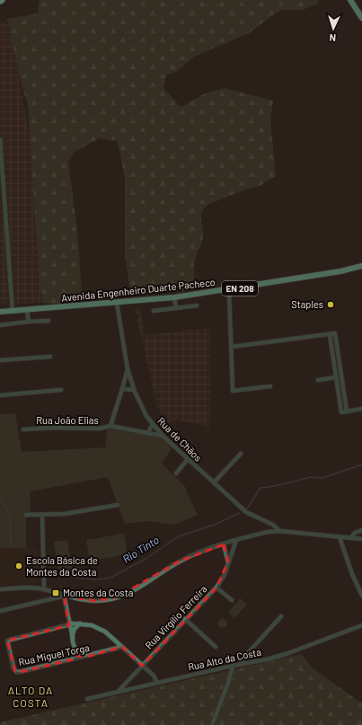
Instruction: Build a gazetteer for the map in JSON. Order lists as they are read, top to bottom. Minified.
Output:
{"streets":{"main road":["EN 208","Avenida Engenheiro Duarte Pacheco"],"street":["Rua João Elias","Rua de Chãos","Rua Virgílio Ferreira","Rua Miguel Torga","Rua Alto da Costa"]},"crossings":[["Avenida Engenheiro Duarte Pacheco","Rua de Chãos"],["Rua João Elias","Rua de Chãos"],["Rua Virgílio Ferreira","Rua Miguel Torga"],["Rua Virgílio Ferreira","Rua Alto da Costa"],["Rua Miguel Torga","Rua Alto da Costa"]],"districts":["ALTO DA COSTA"],"water":["Rio Tinto"],"places":{"other":["Staples","Escola Básica de Montes da Costa"],"transit":["Montes da Costa"]},"north":"bottom"}
